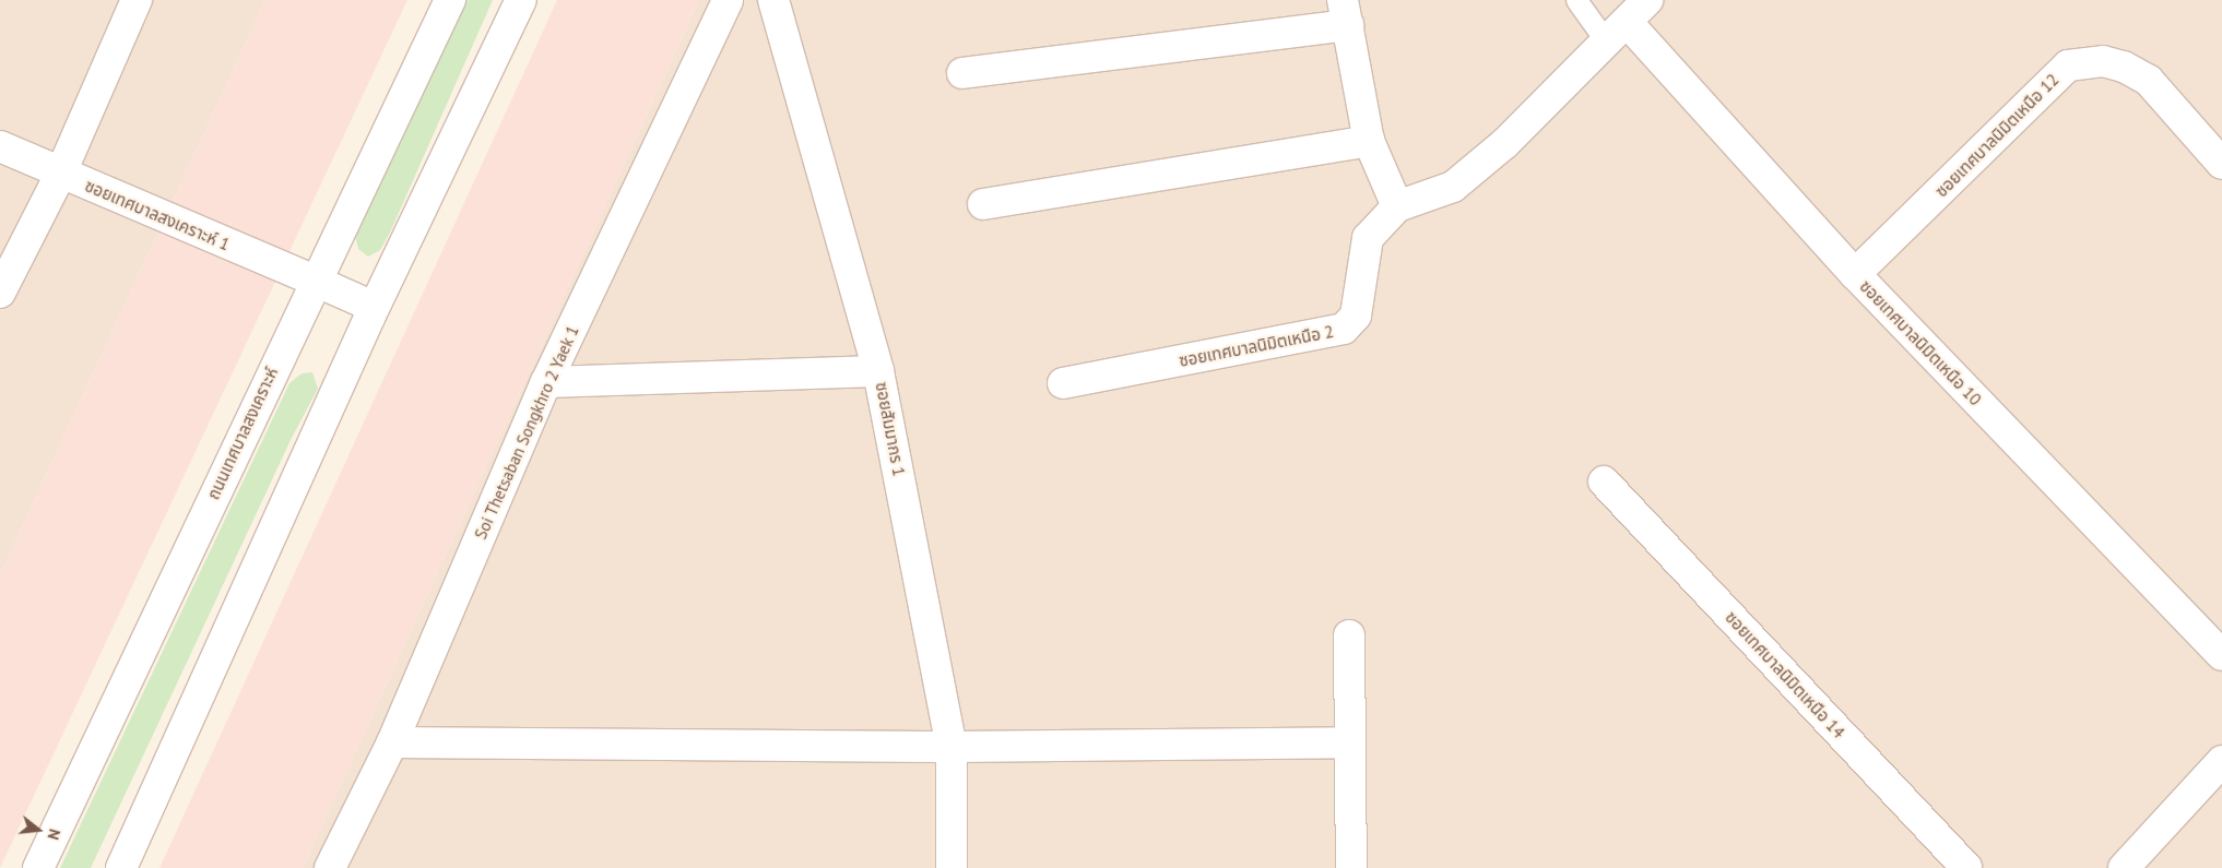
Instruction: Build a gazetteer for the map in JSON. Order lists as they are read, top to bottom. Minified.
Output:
{"streets":{"street":["ซอยเทศบาลนิมิตเหนือ 12","ซอยเทศบาลสงเคราะห์ 1","ซอยเทศบาลนิมิตเหนือ 10","ซอยเทศบาลนิมิตเหนือ 2","ซอยสัมมากร 1","Soi Thetsaban Songkhro 2 Yaek 1","ถนนเทศบาลสงเคราะห์","ซอยเทศบาลนิมิตเหนือ 14"]},"crossings":[["ซอยเทศบาลนิมิตเหนือ 12","ซอยเทศบาลนิมิตเหนือ 10"],["ซอยเทศบาลสงเคราะห์ 1","ถนนเทศบาลสงเคราะห์"],["ซอยเทศบาลนิมิตเหนือ 10","ซอยเทศบาลนิมิตเหนือ 2"]],"north":"right"}
